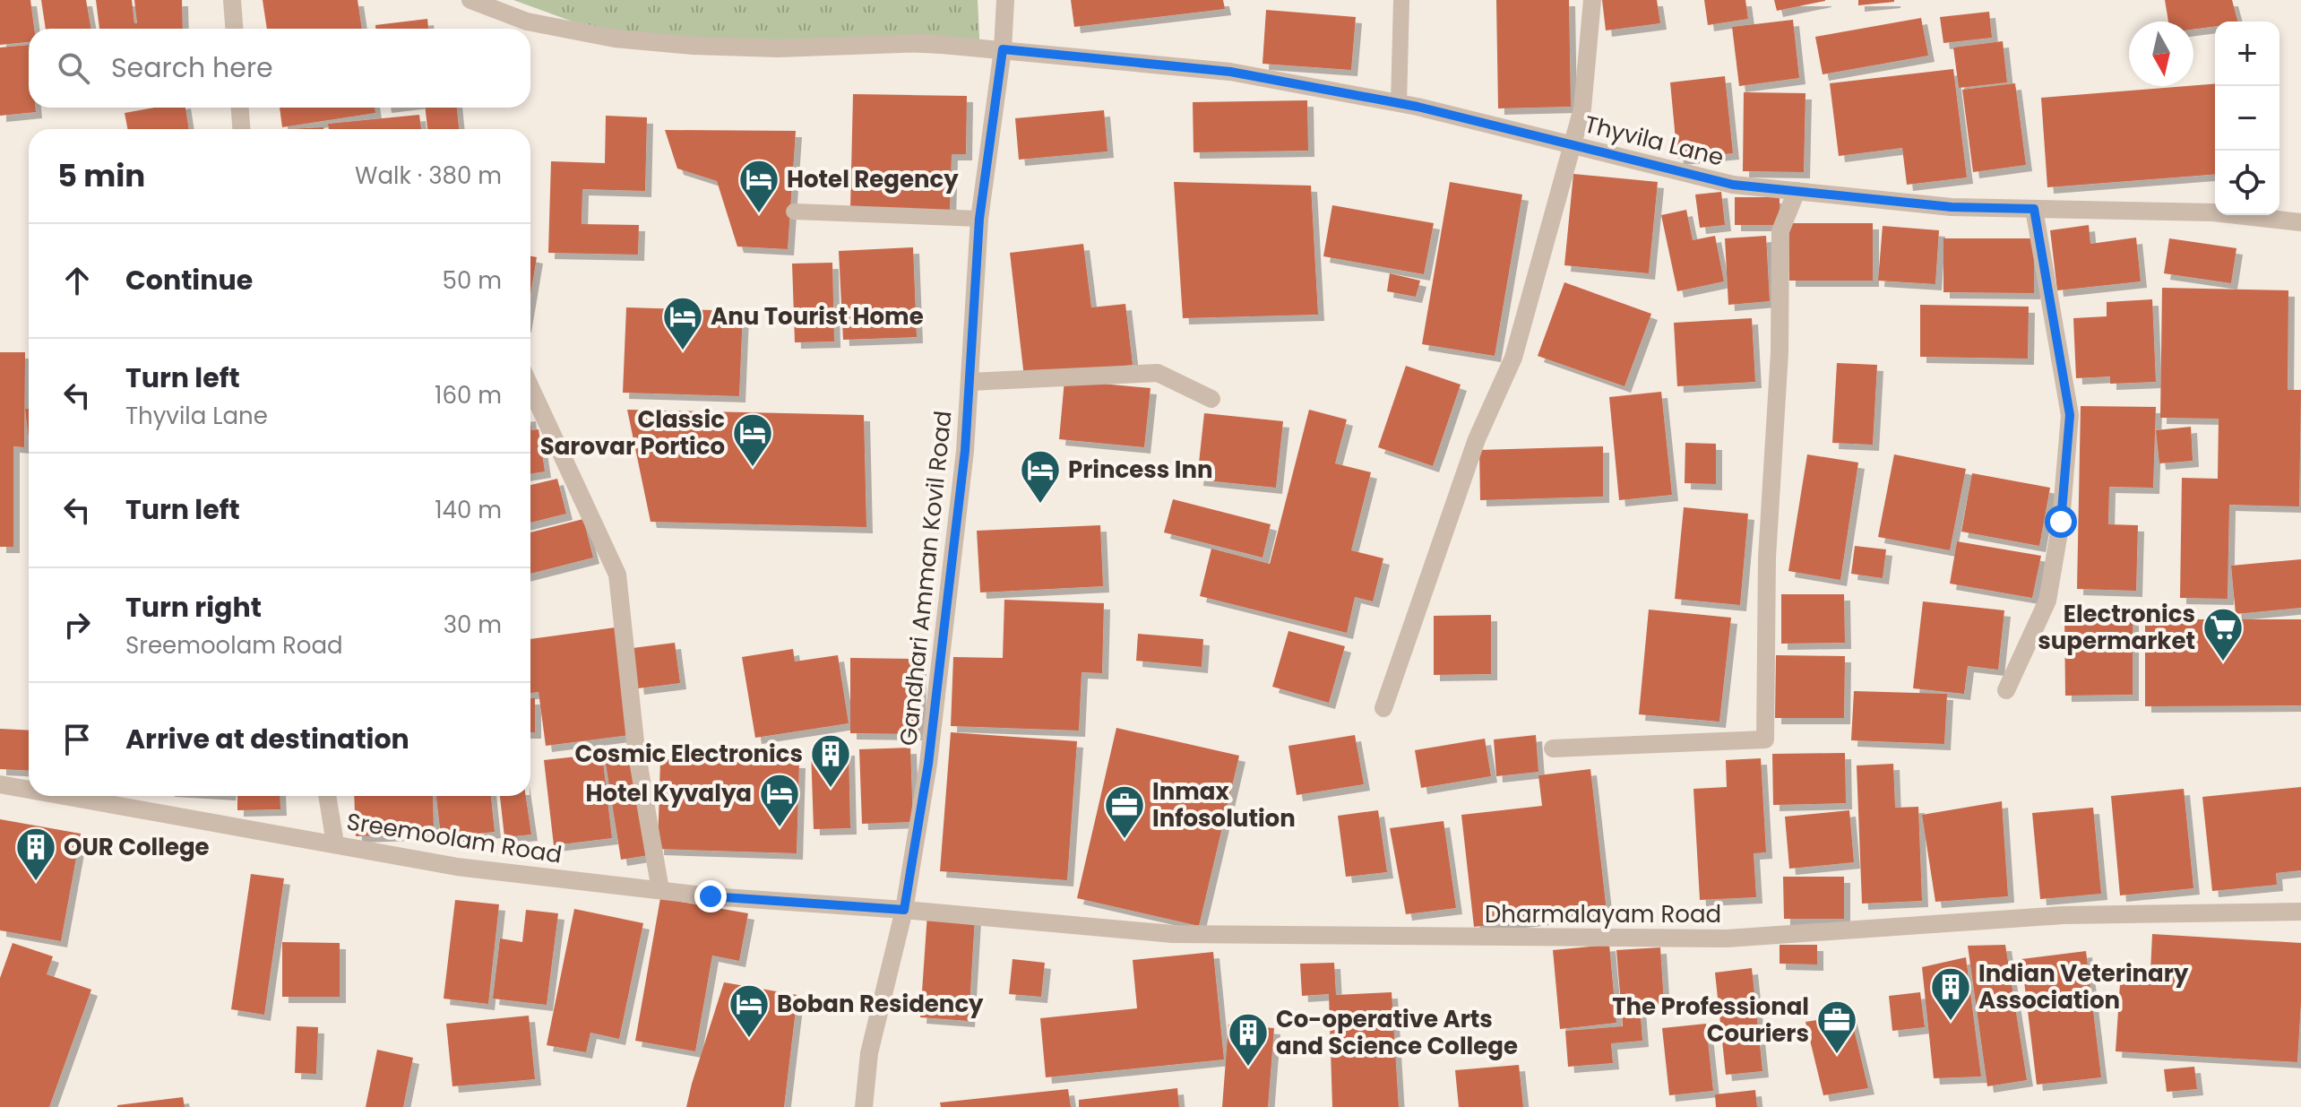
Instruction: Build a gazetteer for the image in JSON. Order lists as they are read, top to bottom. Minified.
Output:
{"streets":{"street":["Thyvila Lane","Gandhari Amman Kovil Road","Sreemoolam Road","Dharmalayam Road"]},"crossings":[["Thyvila Lane","Gandhari Amman Kovil Road"],["Gandhari Amman Kovil Road","Sreemoolam Road"],["Gandhari Amman Kovil Road","Dharmalayam Road"],["Sreemoolam Road","Dharmalayam Road"]],"places":{"hotel":["Hotel Regency","Anu Tourist Home","Classic Sarovar Portico","Princess Inn","Hotel Kyvalya","Boban Residency"],"supermarket":["Electronics supermarket"],"building":["Cosmic Electronics","OUR College","Indian Veterinary Association","Co-operative Arts and Science College"],"office":["Inmax Infosolution","The Professional Couriers"]},"north":"bottom","page":{"map_buttons":["+","−"],"search":"Search here","heading":["5 min","Walk · 380 m"],"list":[["Continue","50 m"],["Turn left","Thyvila Lane","160 m"],["Turn left","140 m"],["Turn right","Sreemoolam Road","30 m"],"Arrive at destination"]}}
